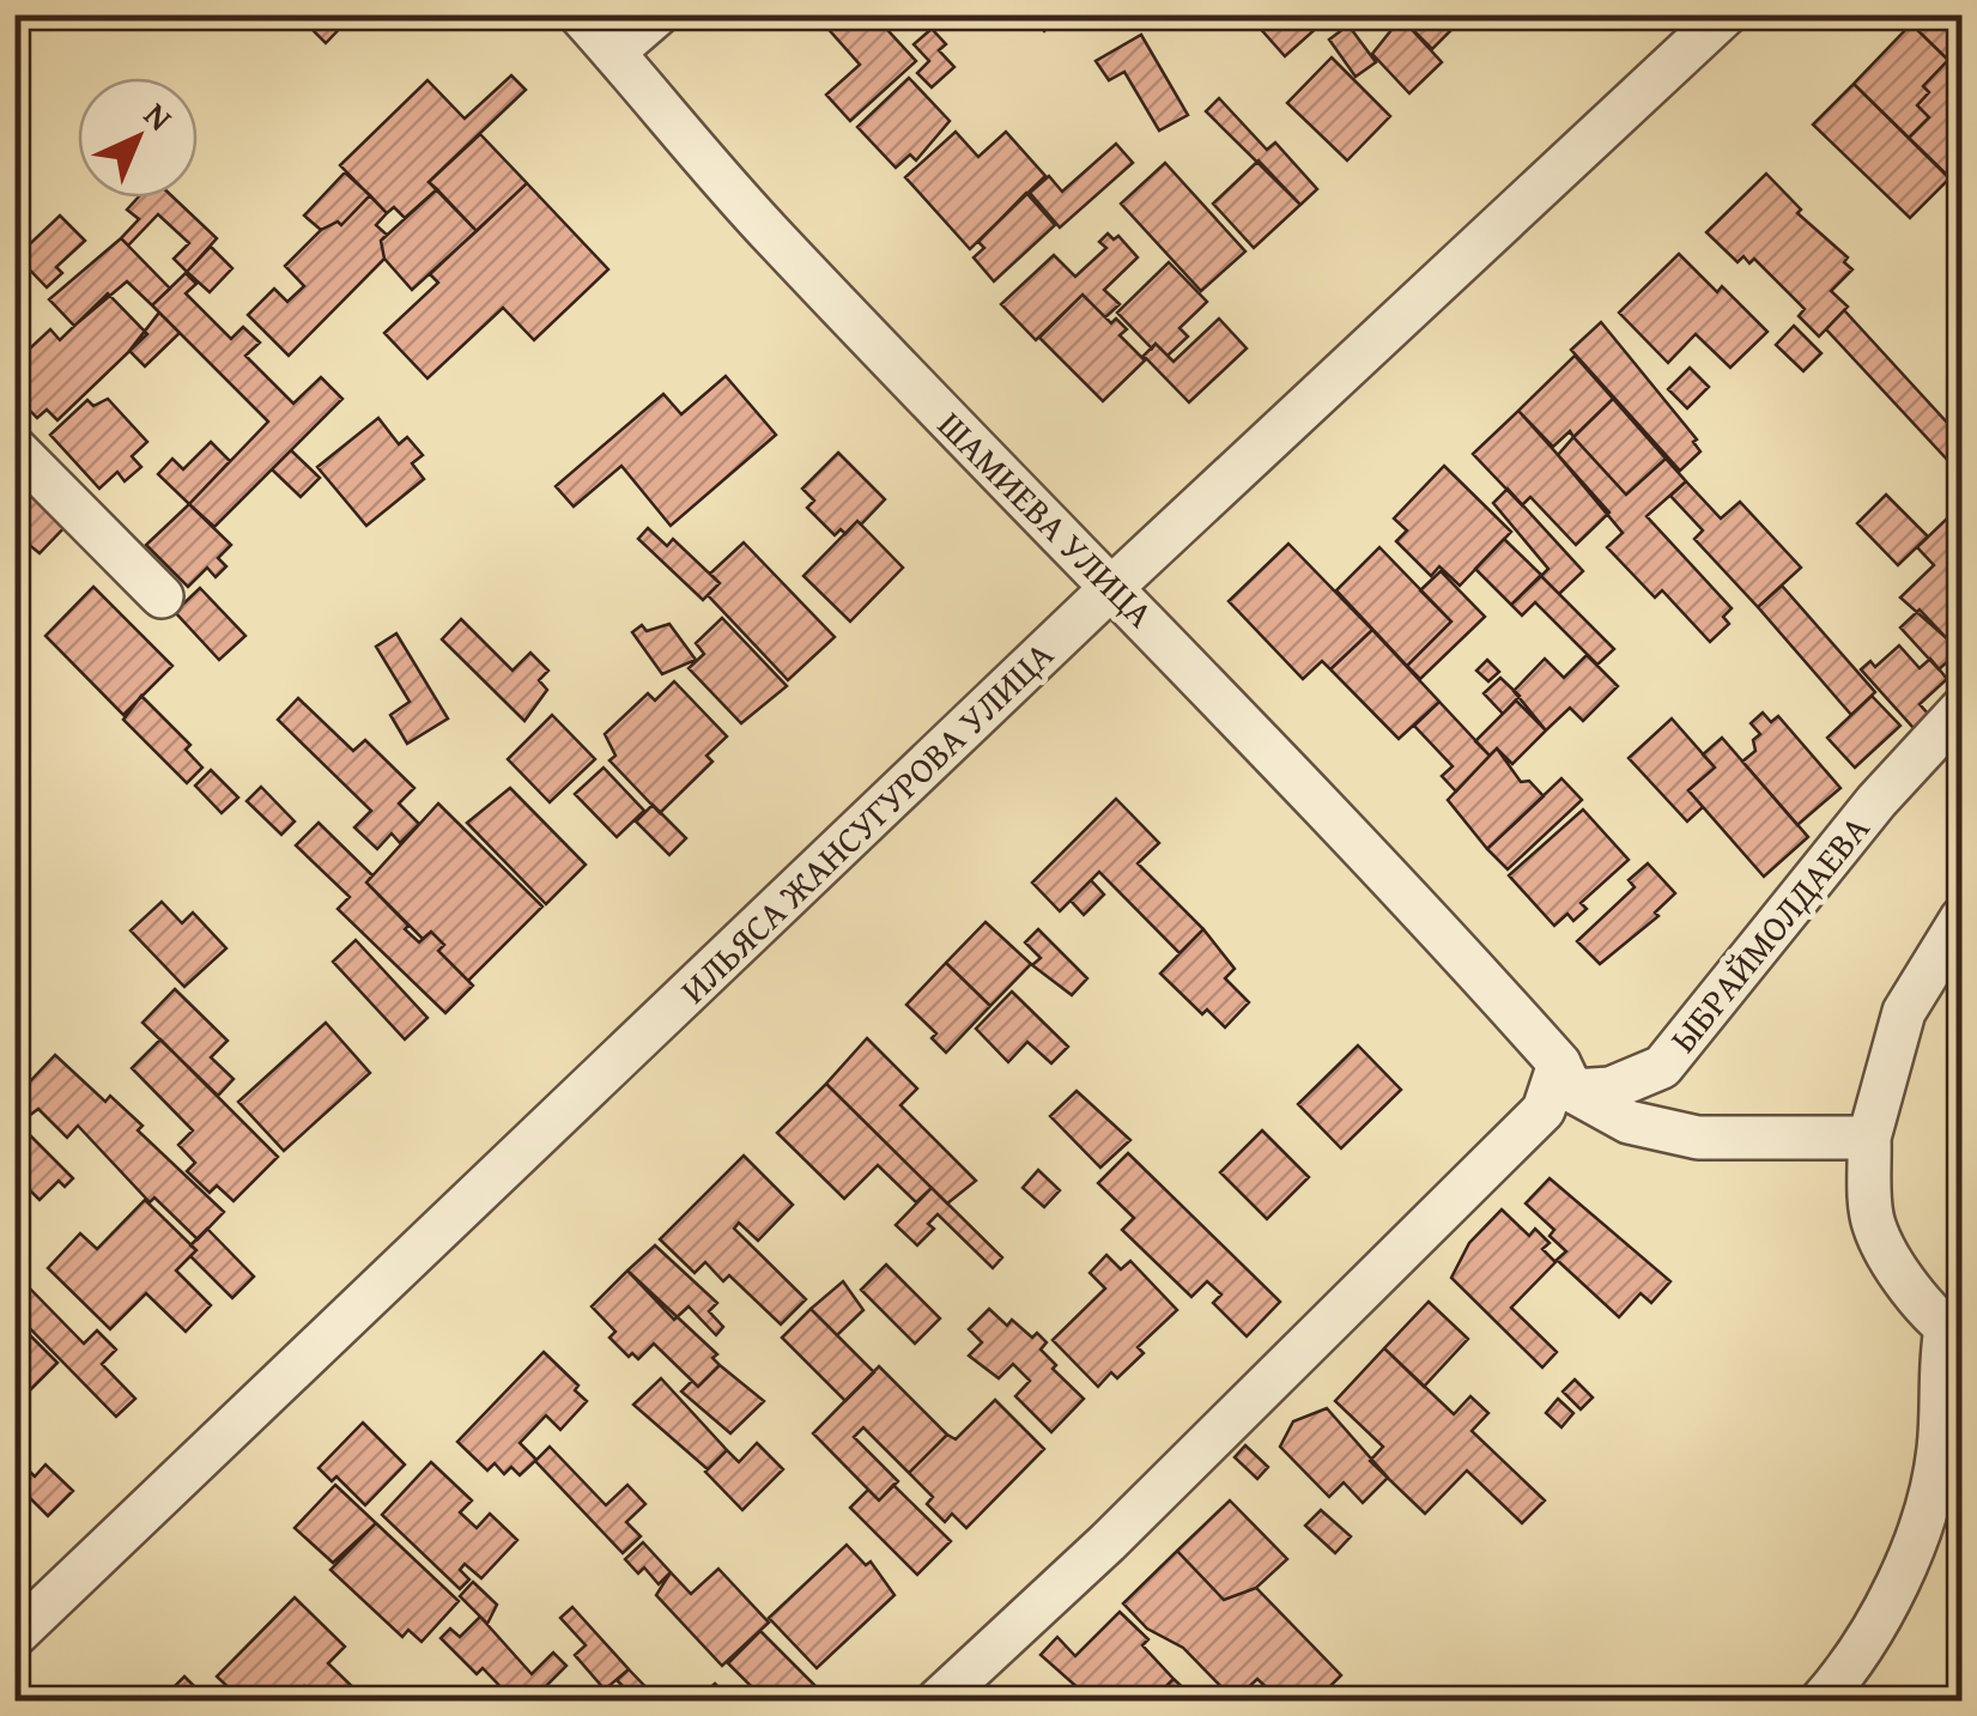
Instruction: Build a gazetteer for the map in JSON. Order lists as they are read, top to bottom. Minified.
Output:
{"streets":{"street":["ШАМИЕВА УЛИЦА","ИЛЬЯСА ЖАНСУГУРОВА УЛИЦА","ЫБРАЙМОЛДАЕВА"]},"crossings":[["ШАМИЕВА УЛИЦА","ИЛЬЯСА ЖАНСУГУРОВА УЛИЦА"],["ШАМИЕВА УЛИЦА","ЫБРАЙМОЛДАЕВА"]],"north":"top right"}
